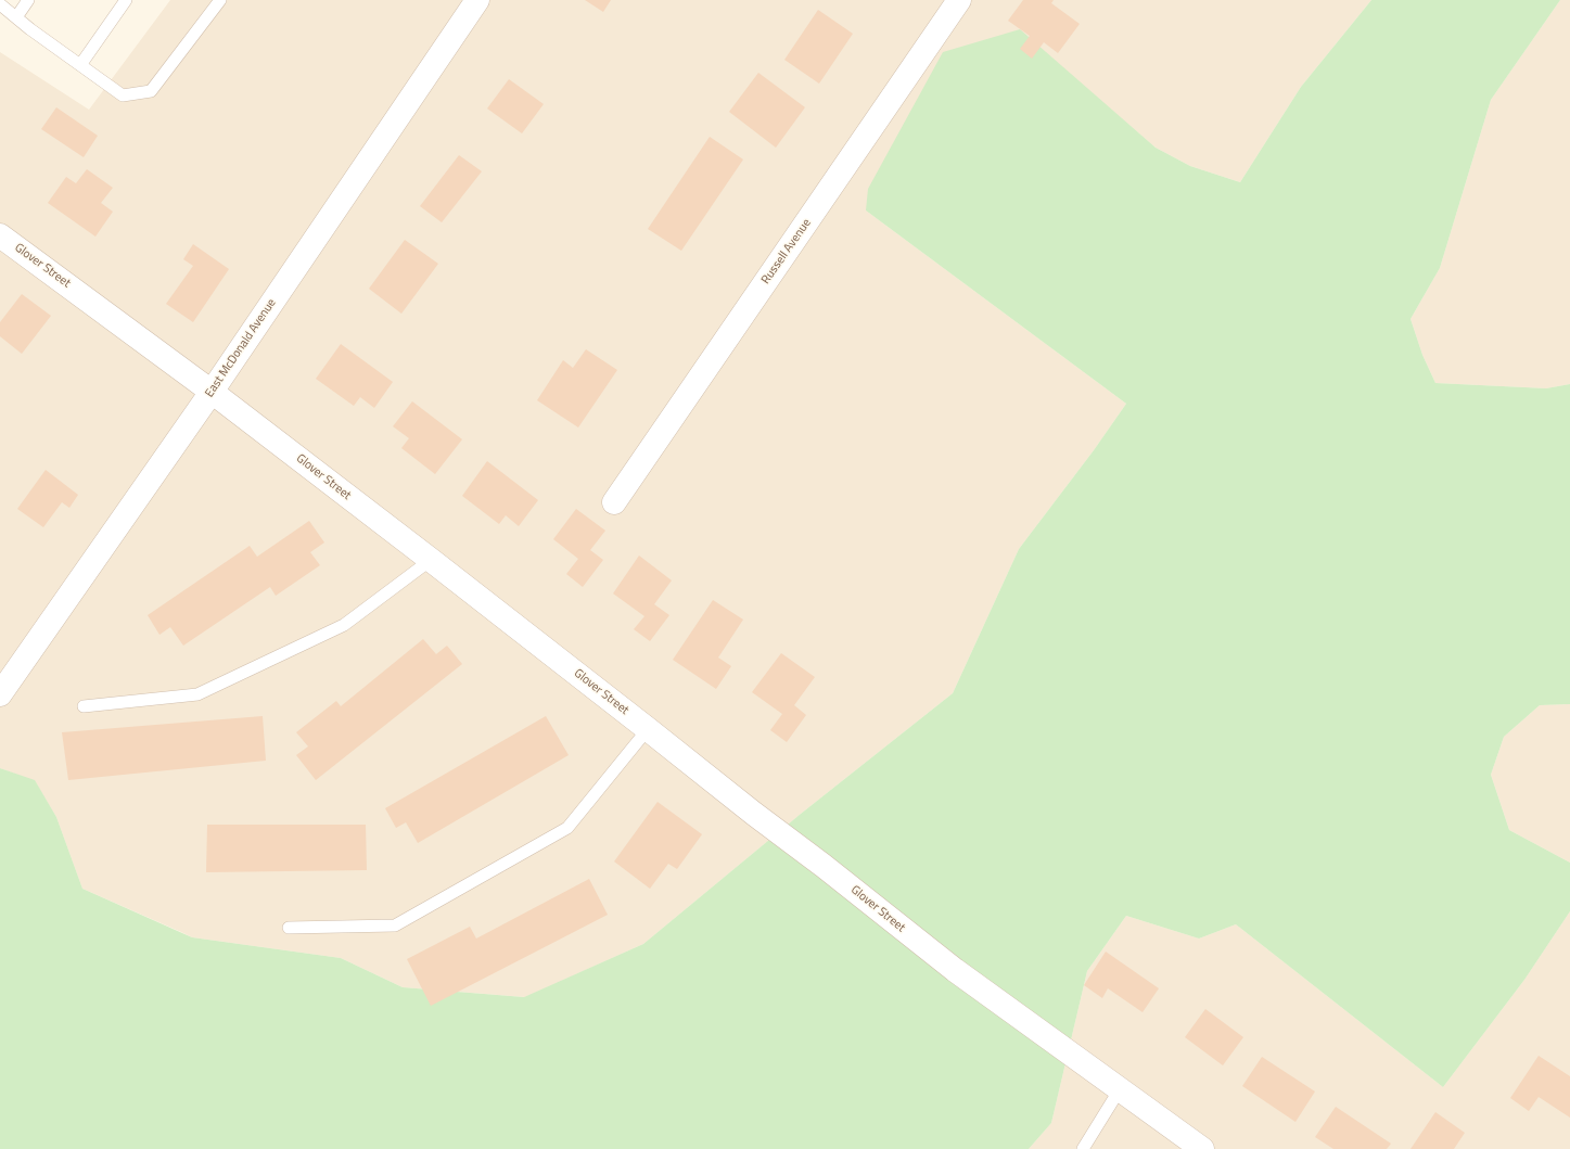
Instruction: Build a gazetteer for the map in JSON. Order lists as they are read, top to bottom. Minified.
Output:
{"streets":{"street":["Russell Avenue","Glover Street","East McDonald Avenue"]},"crossings":[["Glover Street","East McDonald Avenue"]]}
